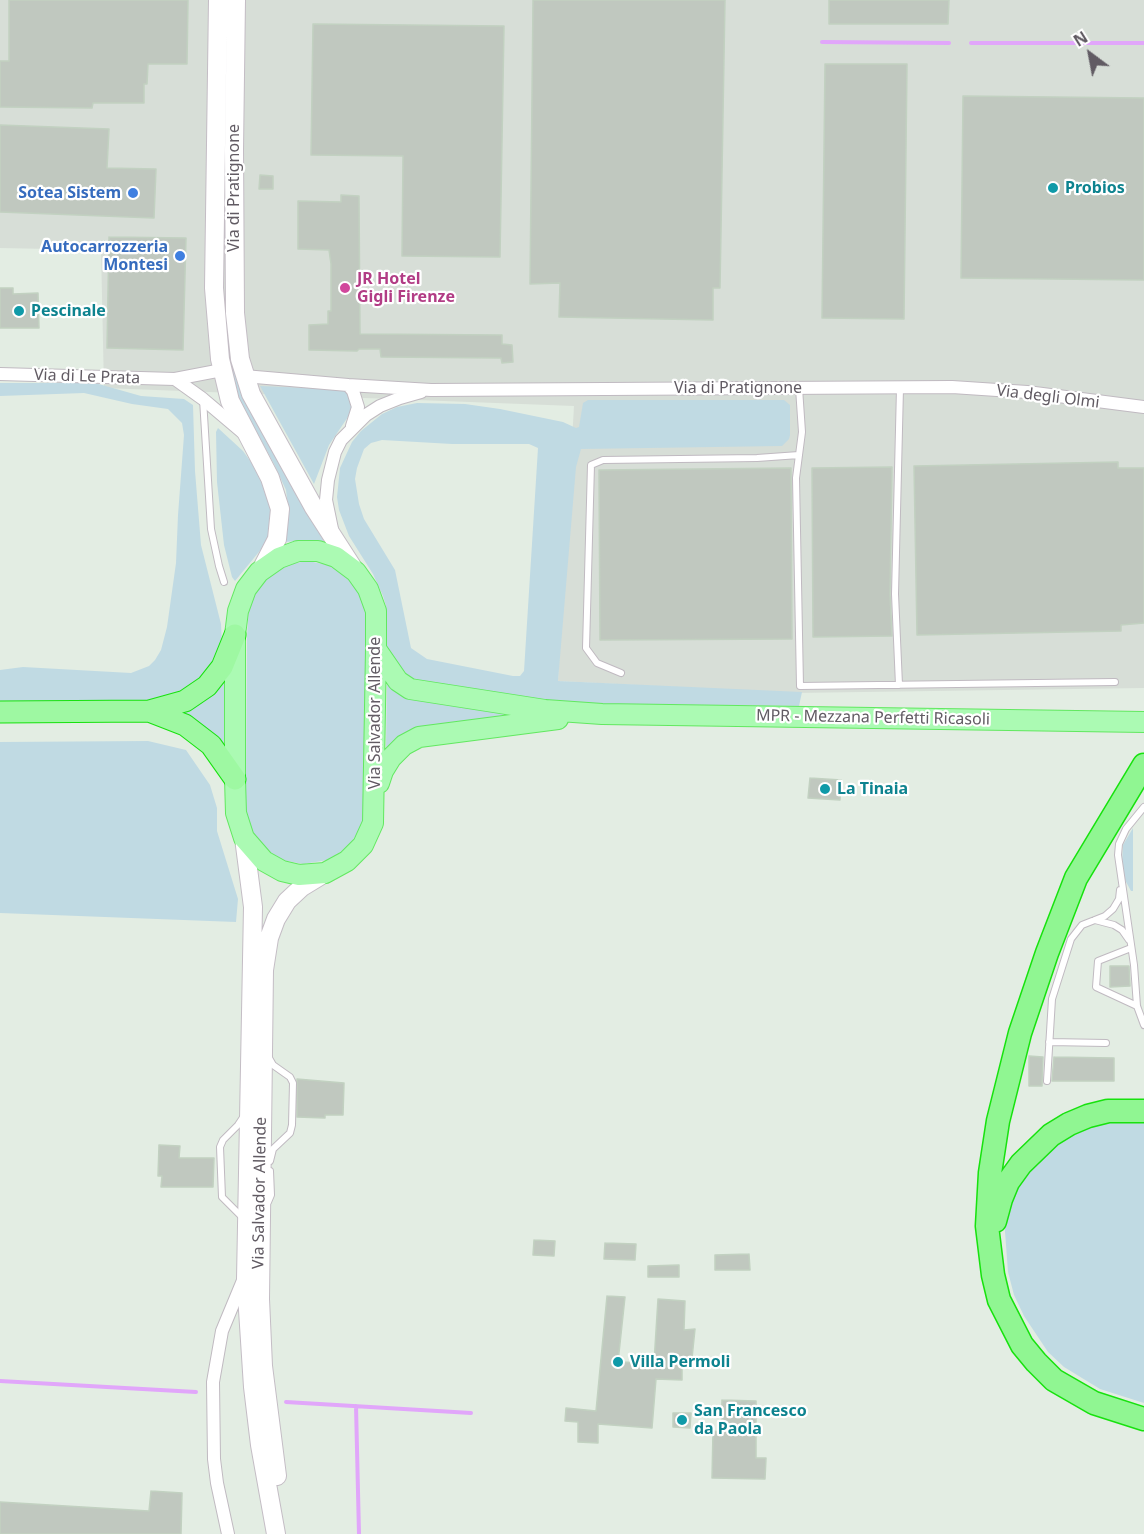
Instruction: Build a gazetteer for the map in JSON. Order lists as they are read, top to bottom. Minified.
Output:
{"streets":{"main road":["Via di Pratignone","Via Salvador Allende","MPR - Mezzana Perfetti Ricasoli"],"street":["Via di Le Prata","Via degli Olmi"]},"crossings":[["Via di Pratignone","Via di Le Prata"],["Via di Pratignone","Via degli Olmi"],["Via di Pratignone","Via Salvador Allende"],["Via di Le Prata","Via Salvador Allende"],["Via Salvador Allende","MPR - Mezzana Perfetti Ricasoli"]],"places":["Probios","Sotea Sistem","Autocarrozzeria Montesi","JR Hotel Gigli Firenze","Pescinale","La Tinaia","Villa Permoli","San Francesco da Paola"],"north":"top left"}
